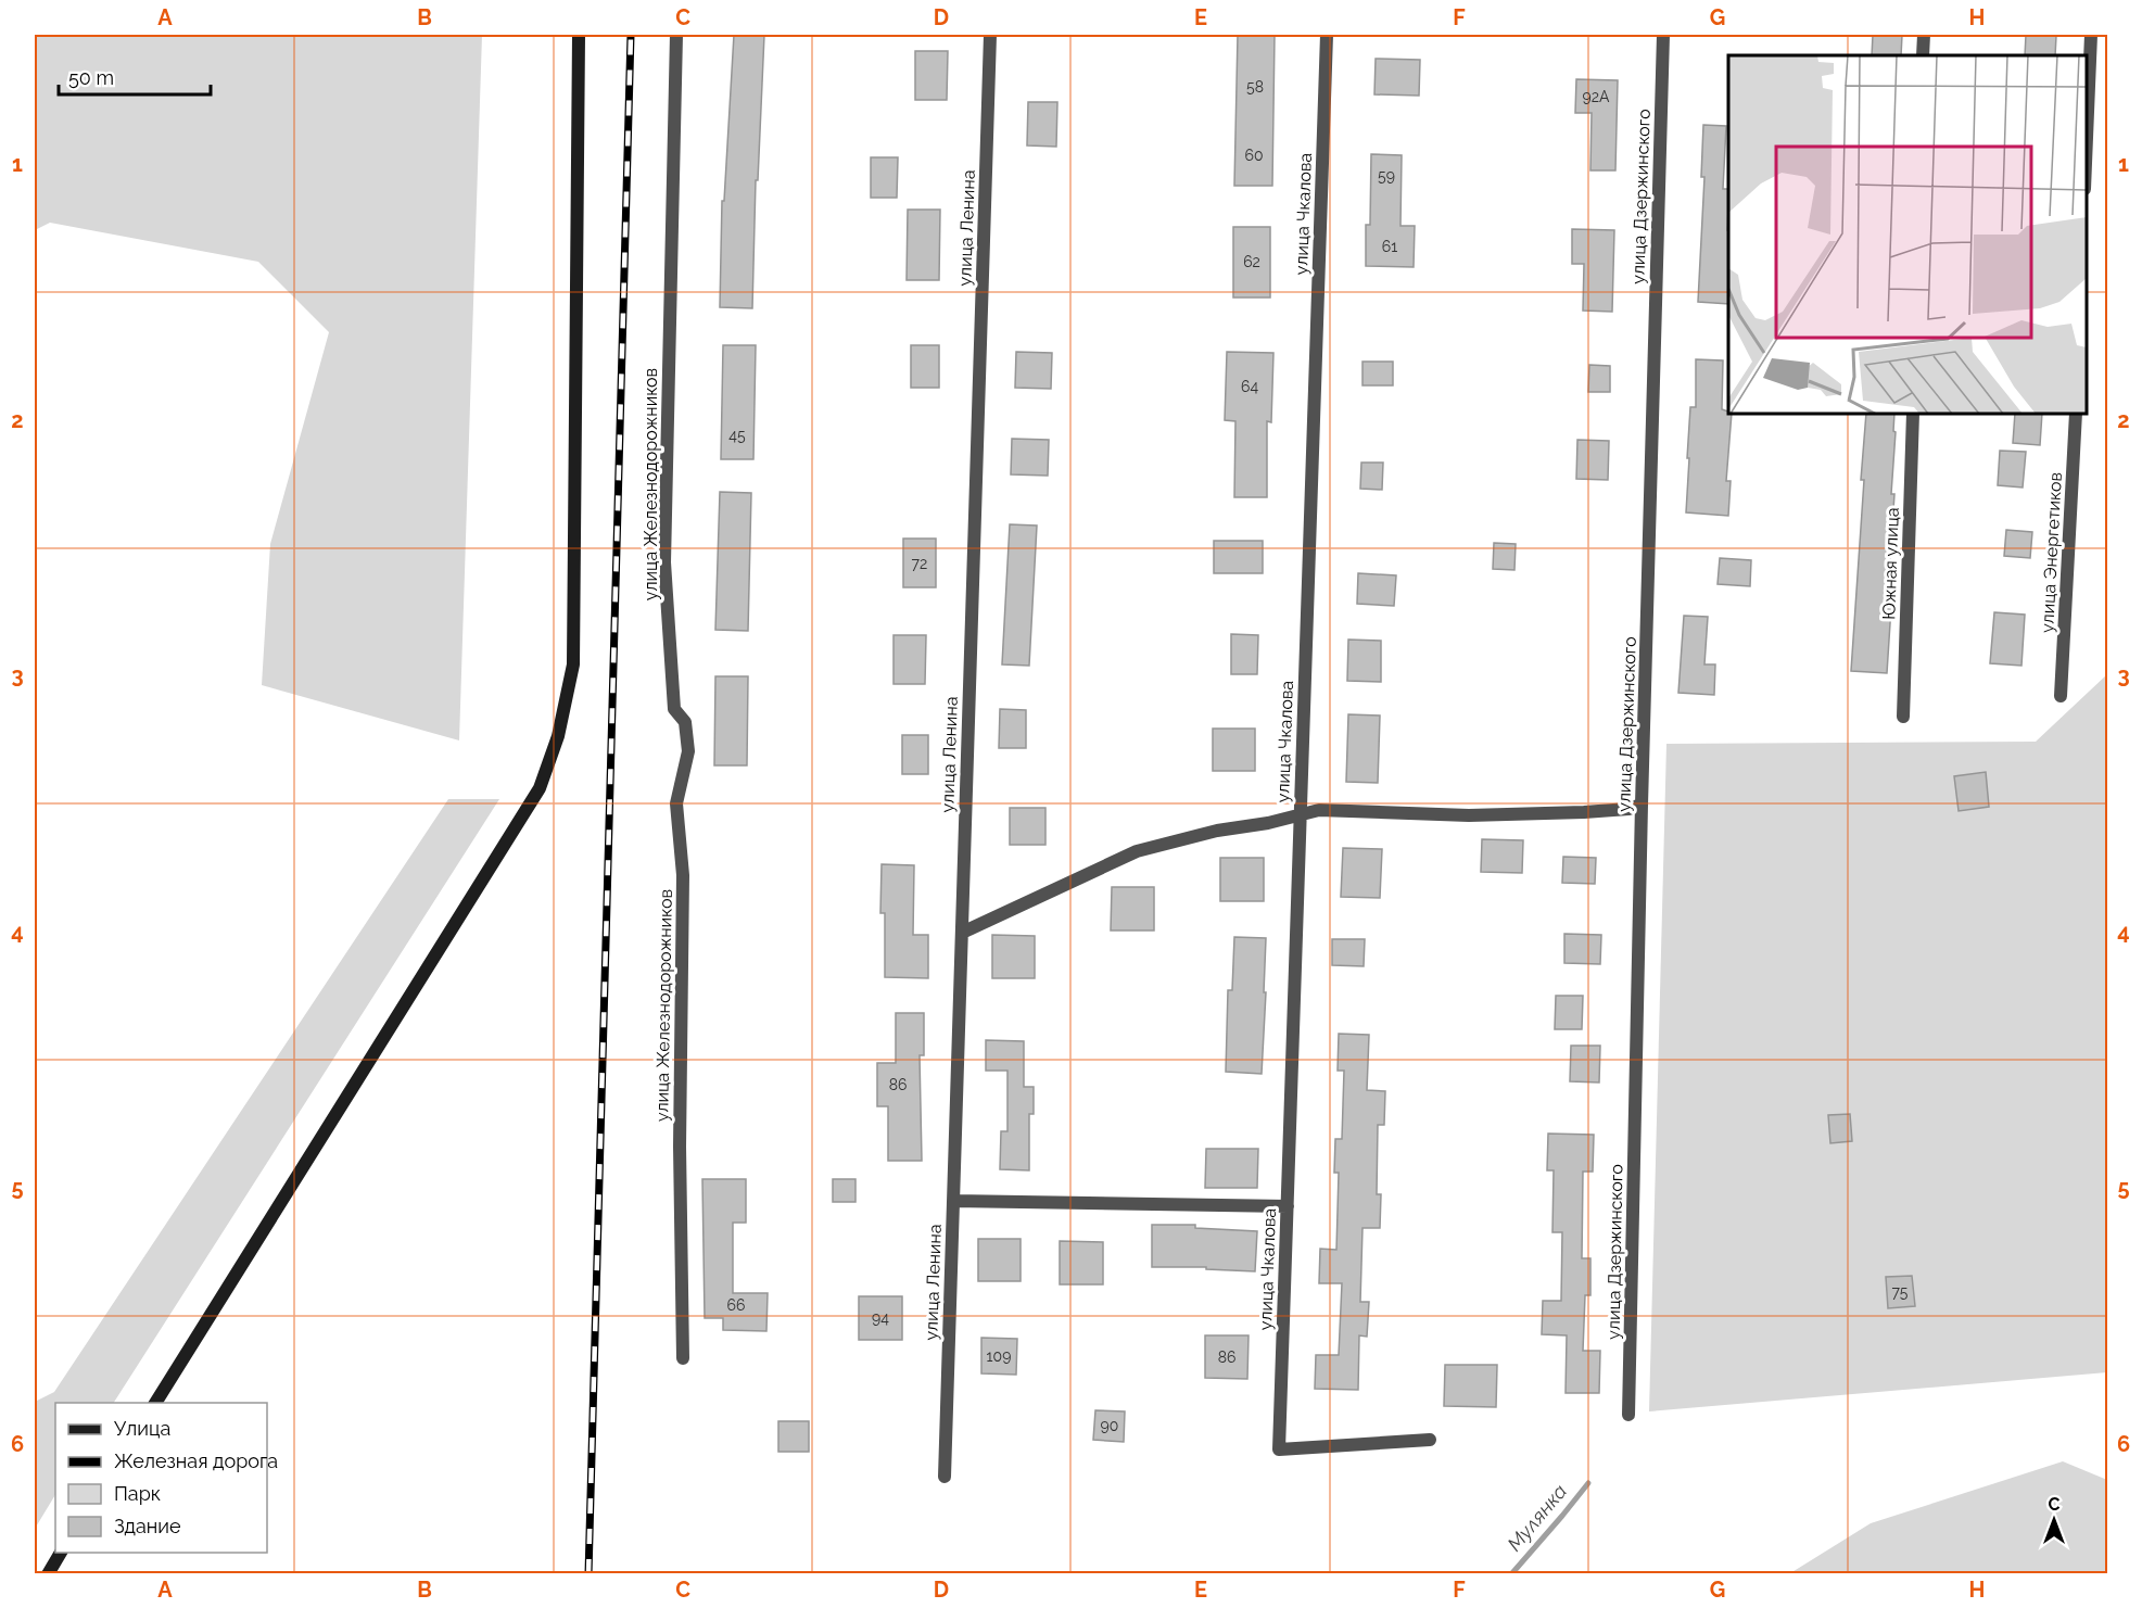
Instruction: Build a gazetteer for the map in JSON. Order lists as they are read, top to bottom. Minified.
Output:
{"streets":{"street":["улица Дзержинского","улица Чкалова","улица Ленина","улица Железнодорожников","улица Энергетиков","Южная улица"]},"water":["Мулянка"],"house_numbers":["58","92А","60","59","61","62","64","45","72","86","75","66","94","109","86","90"],"legend":["Улица","Железная дорога","Парк","Здание"],"scale_bar":"50 m","north":"top","grid":{"columns":["A","B","C","D","E","F","G","H"],"rows":["1","2","3","4","5","6"]}}
